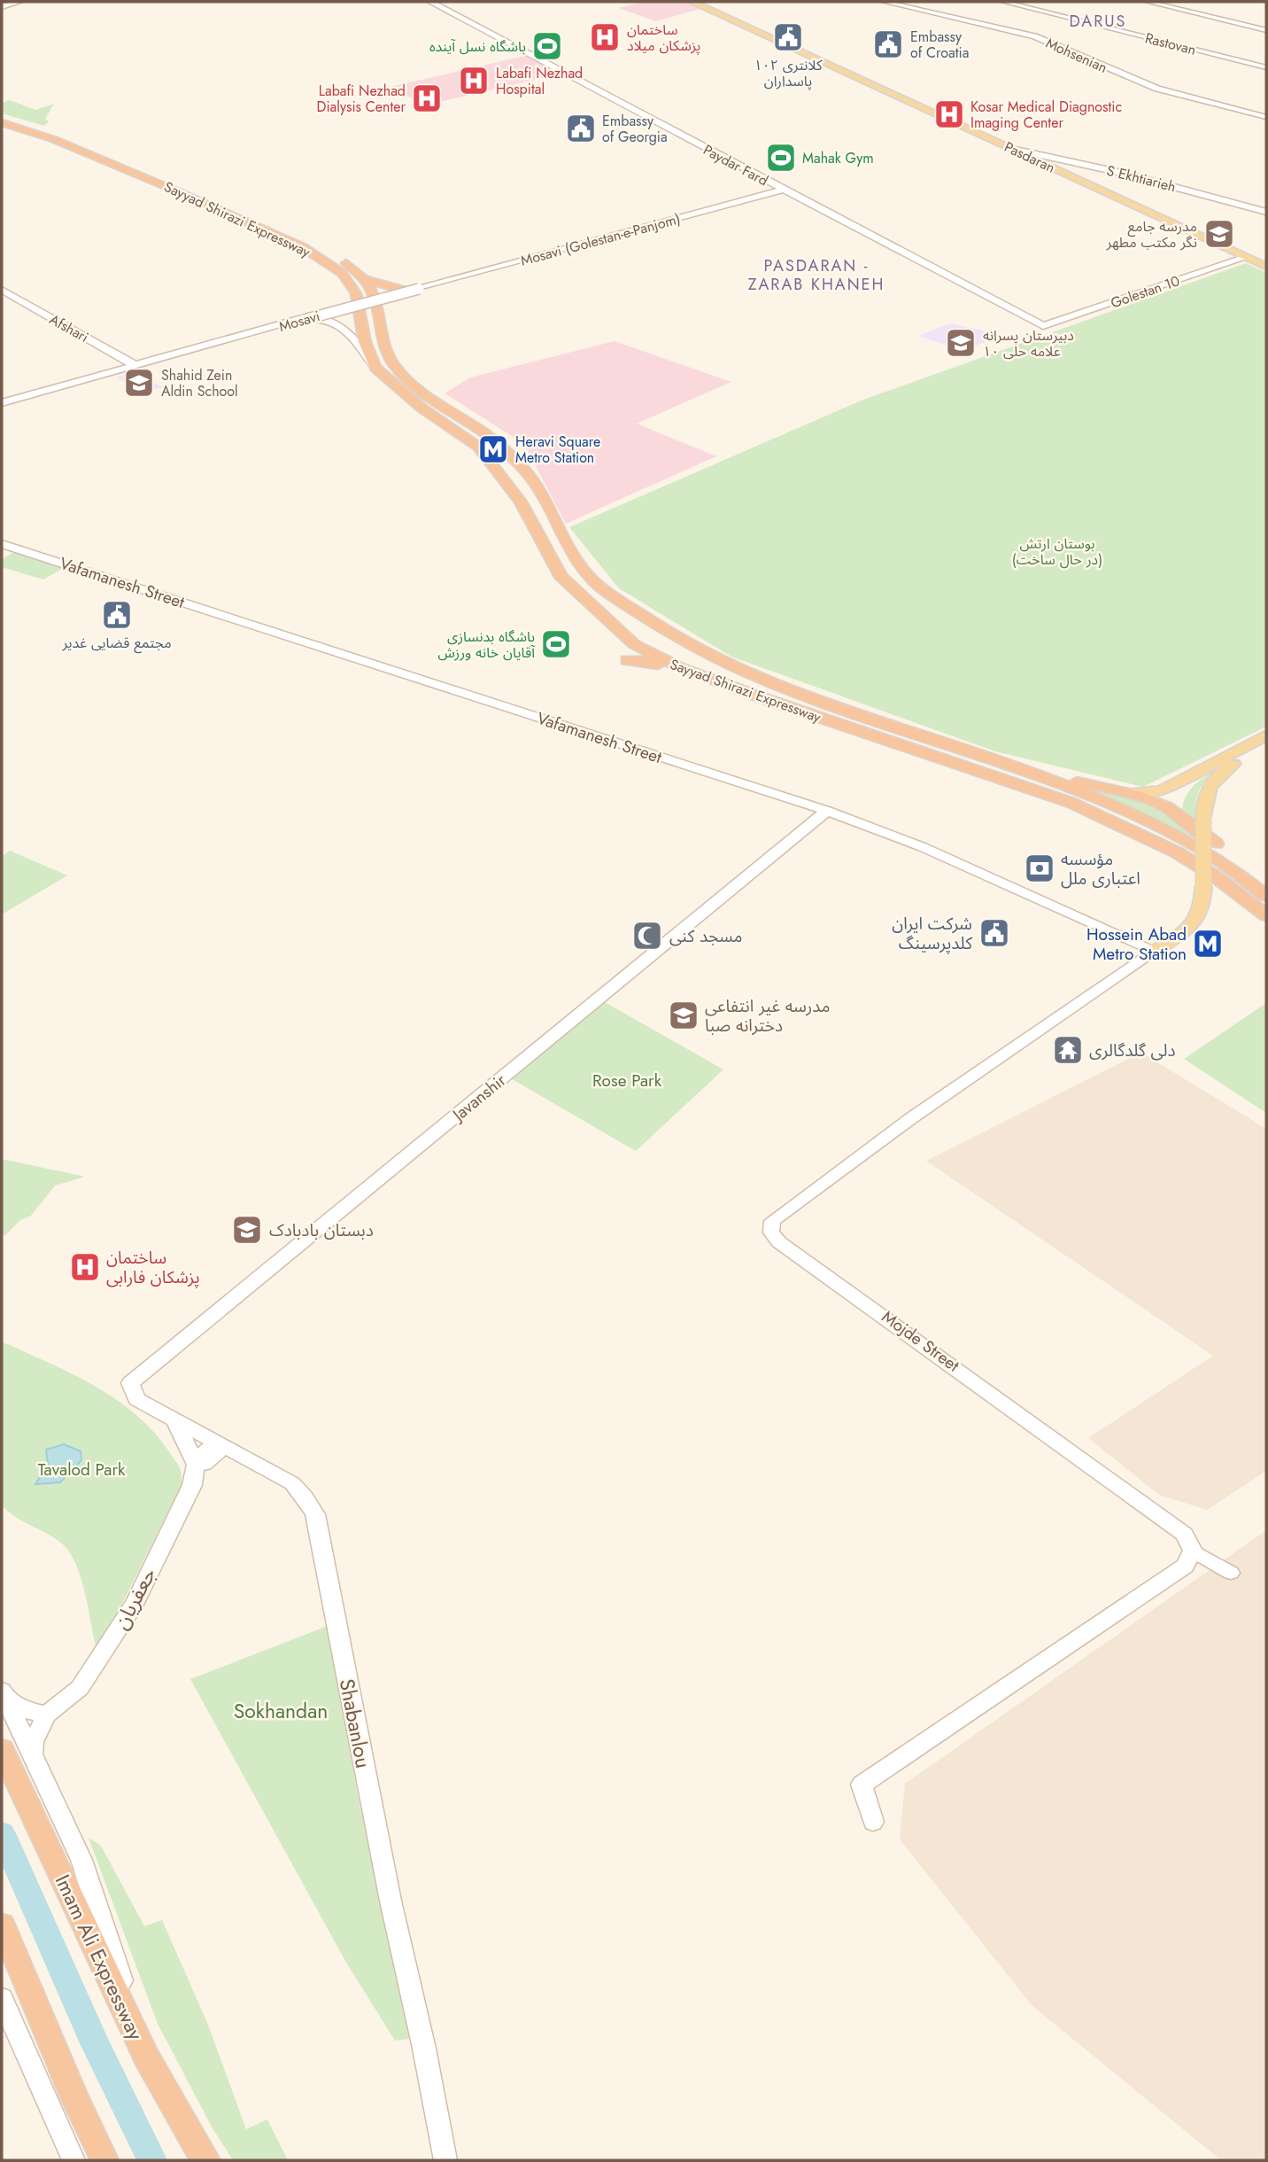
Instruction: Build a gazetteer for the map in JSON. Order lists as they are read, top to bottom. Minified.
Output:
{"streets":{"highway":["Sayyad Shirazi Expressway","Imam Ali Expressway"],"main road":["Pasdaran","Paydar Fard","S Ekhtiarieh","Mosavi (Golestan-e-Panjom)","Golestan 10","Mosavi","Afshari","Vafamanesh Street","Javanshir","Mojde Street","جعفریان","Shabanlou"],"street":["Rastovan","Mohsenian"]},"crossings":[["Pasdaran","S Ekhtiarieh"],["Pasdaran","Golestan 10"],["Paydar Fard","Mosavi (Golestan-e-Panjom)"],["Paydar Fard","Golestan 10"],["Mosavi (Golestan-e-Panjom)","Mosavi"],["Mosavi","Afshari"],["Vafamanesh Street","Javanshir"],["Vafamanesh Street","Mojde Street"],["Javanshir","Shabanlou"]],"districts":["DARUS","PASDARAN - ZARAB KHANEH"],"parks":["بوستان ارتش (در حال ساخت)","Rose Park","Tavalod Park","Sokhandan"],"places":{"hospital":["ساختمان پزشکان میلاد","Labafi Nezhad Hospital","Labafi Nezhad Dialysis Center","Kosar Medical Diagnostic Imaging Center","ساختمان پزشکان فارابی"],"public building":["کلانتری ۱۰۲ پاسداران","Embassy of Croatia","Embassy of Georgia","مجتمع قضایی غدیر","شرکت ایران کلدپرسینگ"],"sports":["باشگاه نسل آینده","Mahak Gym","باشگاه بدنسازی آقایان خانه ورزش"],"school or university":["مدرسه جامع نگر مکتب مطهر","دبیرستان پسرانه علامه حلی ۱۰","Shahid Zein Aldin School","مدرسه غیر انتفاعی دخترانه صبا","دبستان بادبادک"],"metro station":["Heravi Square Metro Station","Hossein Abad Metro Station"],"bank":["مؤسسه اعتباری ملل"],"mosque":["مسجد کنی"],"temple":["دلی گلدگالری"]}}
